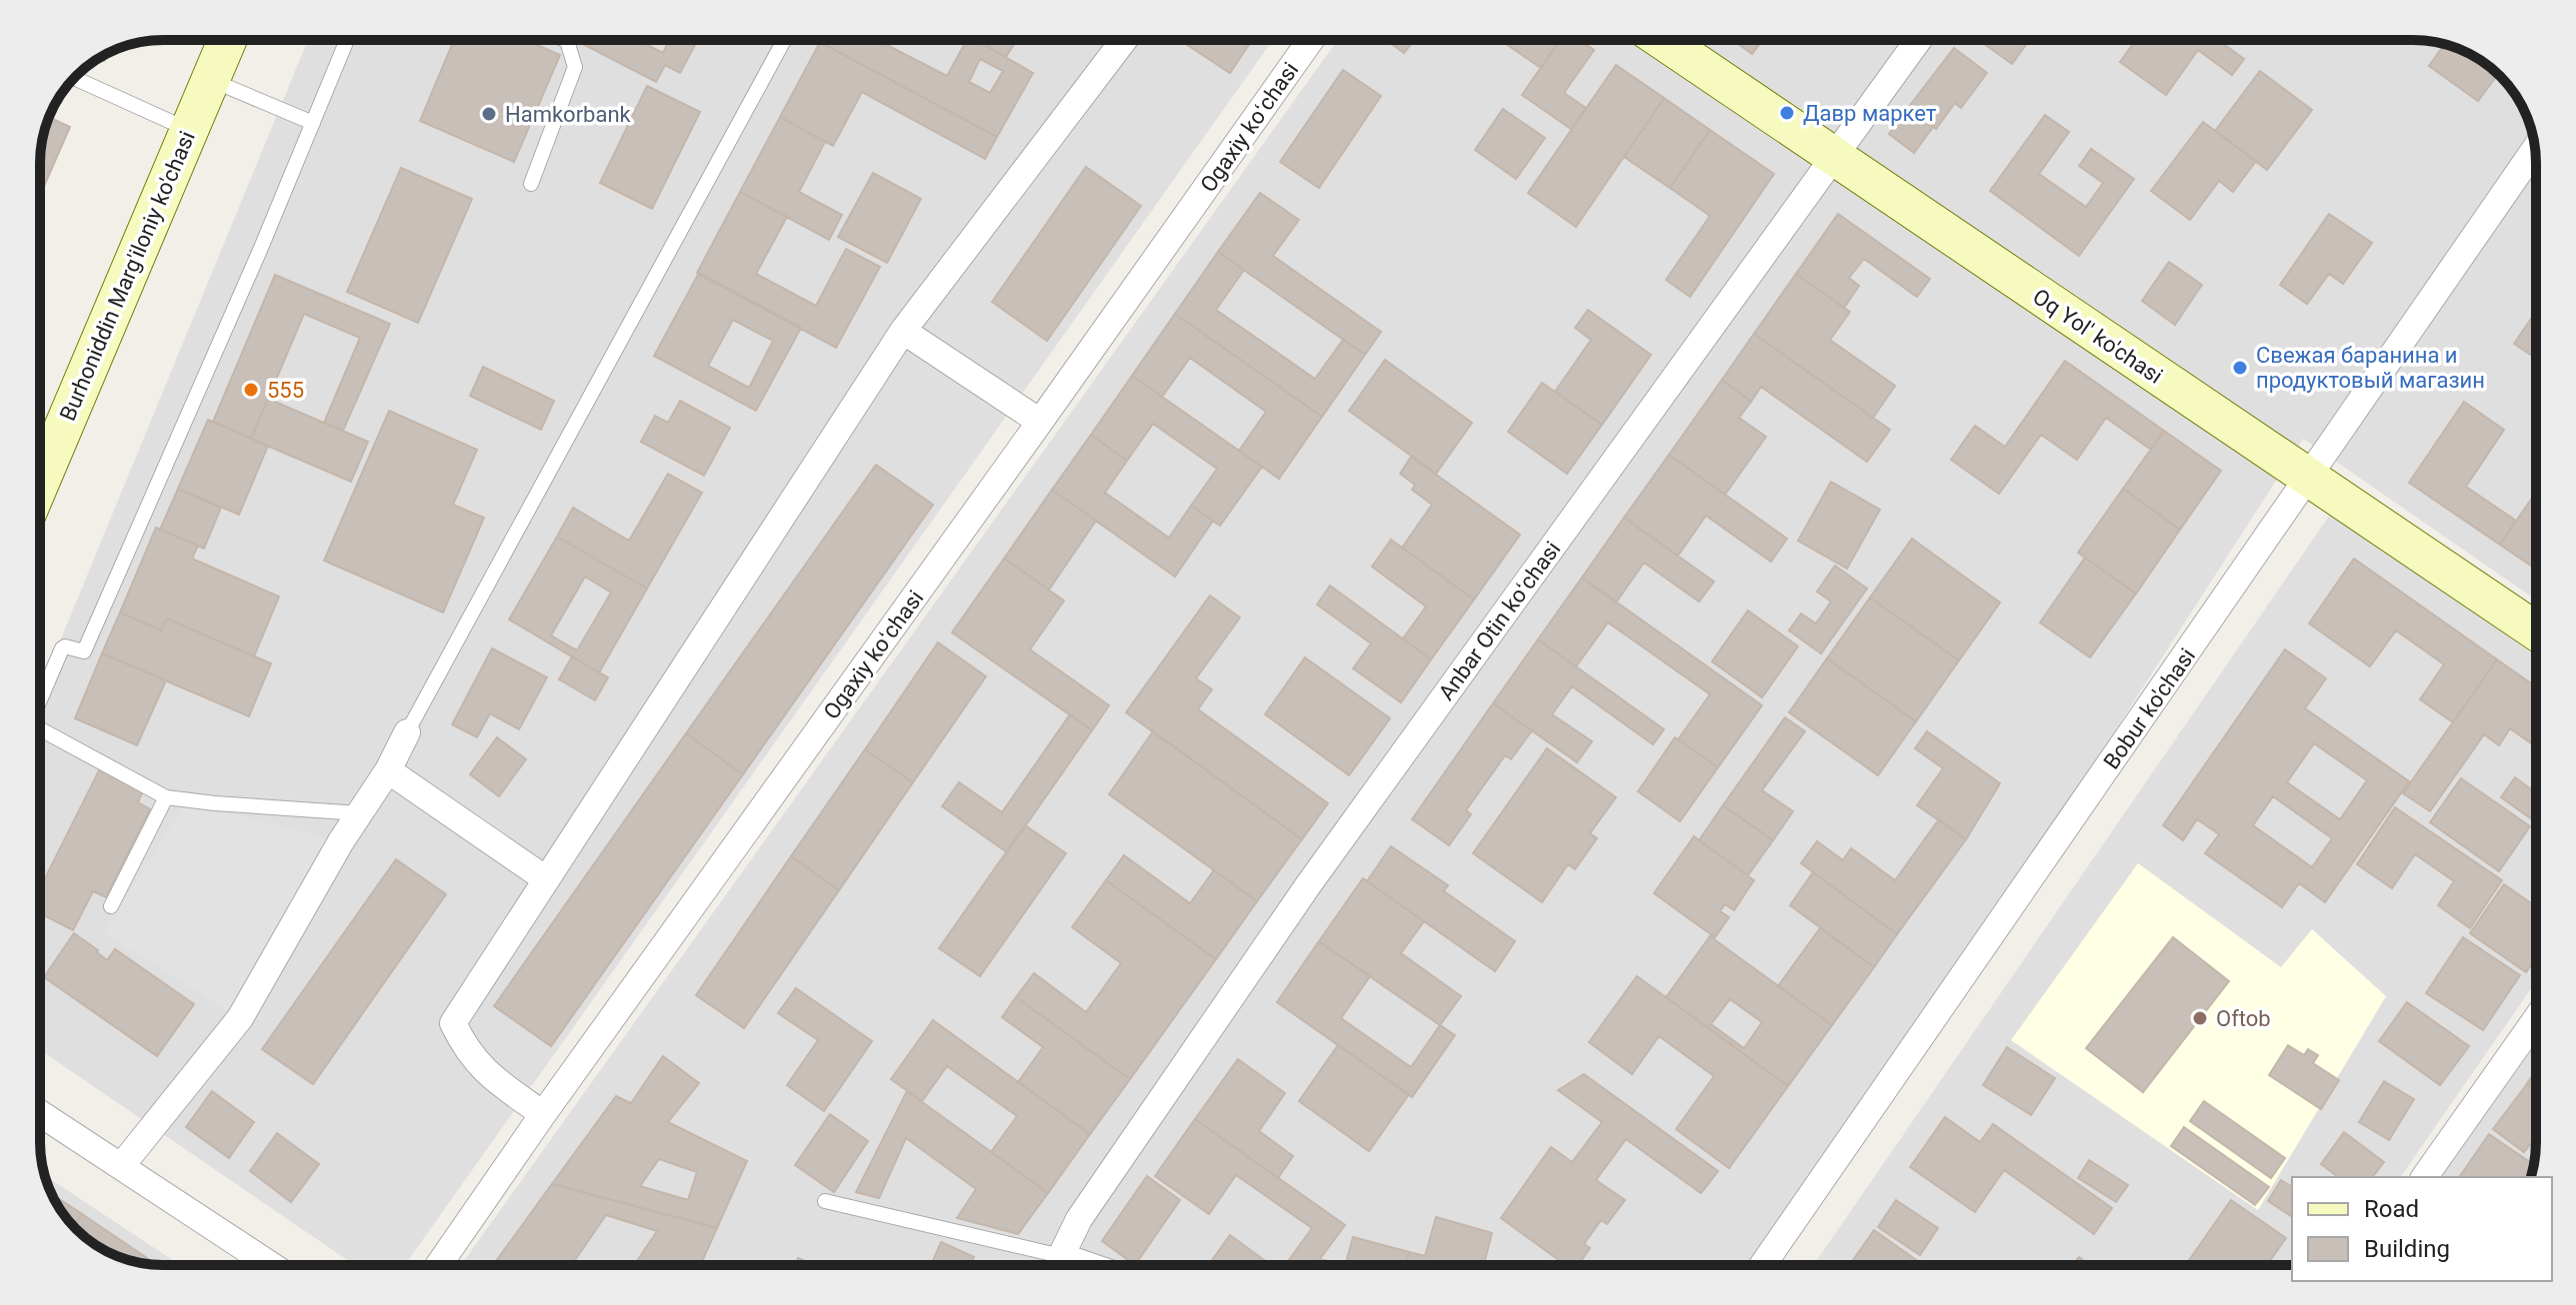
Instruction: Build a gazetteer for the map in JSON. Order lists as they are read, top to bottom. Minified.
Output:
{"streets":{"street":["Ogaxiy koʻchasi","Burhoniddin Marg'iloniy ko'chasi","Oq Yol' ko'chasi","Anbar Otin koʻchasi","Bobur ko'chasi"]},"crossings":[["Oq Yol' ko'chasi","Anbar Otin koʻchasi"],["Oq Yol' ko'chasi","Bobur ko'chasi"]],"places":["Давр маркет","Hamkorbank","Свежая баранина и продуктовый магазин","555","Oftob"],"legend":["Road","Building"]}
